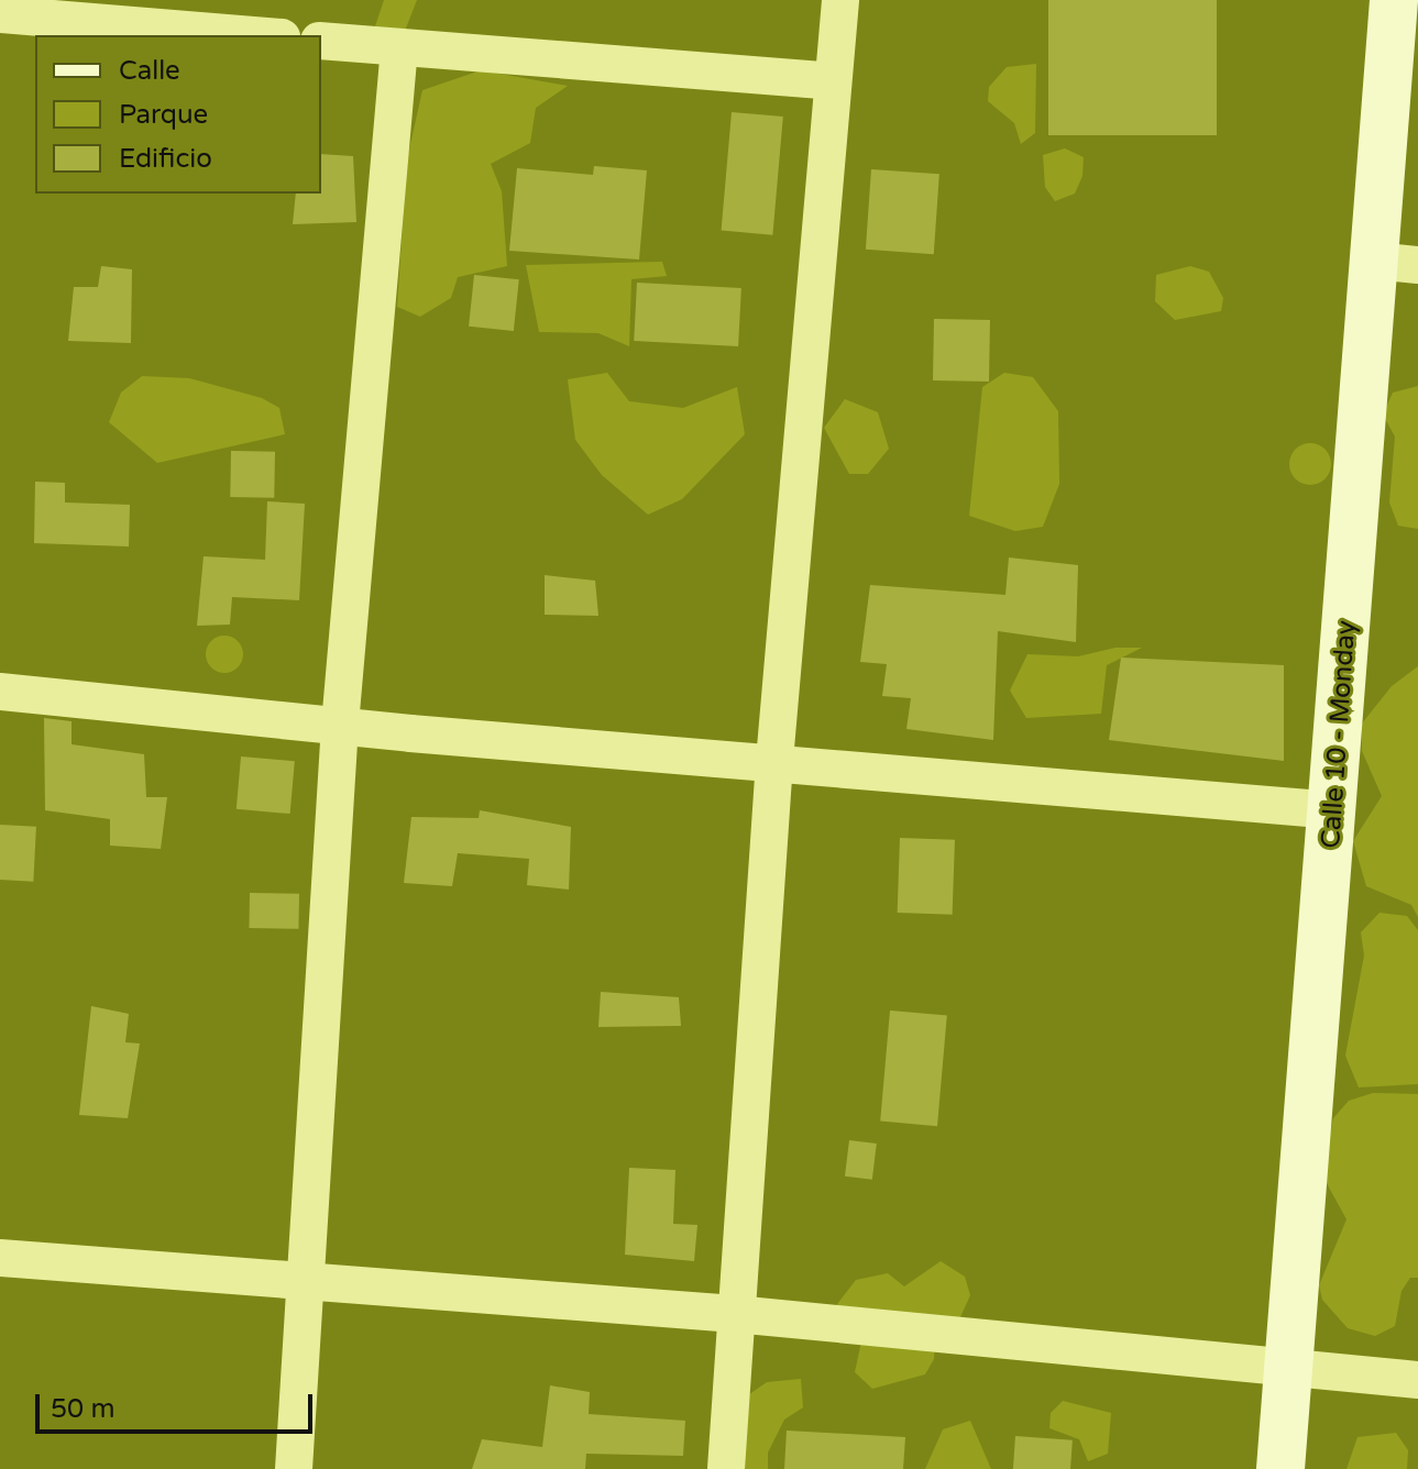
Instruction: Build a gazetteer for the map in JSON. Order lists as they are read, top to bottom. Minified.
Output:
{"streets":{"street":["Calle 10 - Monday"]},"legend":["Calle","Parque","Edificio"],"scale_bar":"50 m"}
